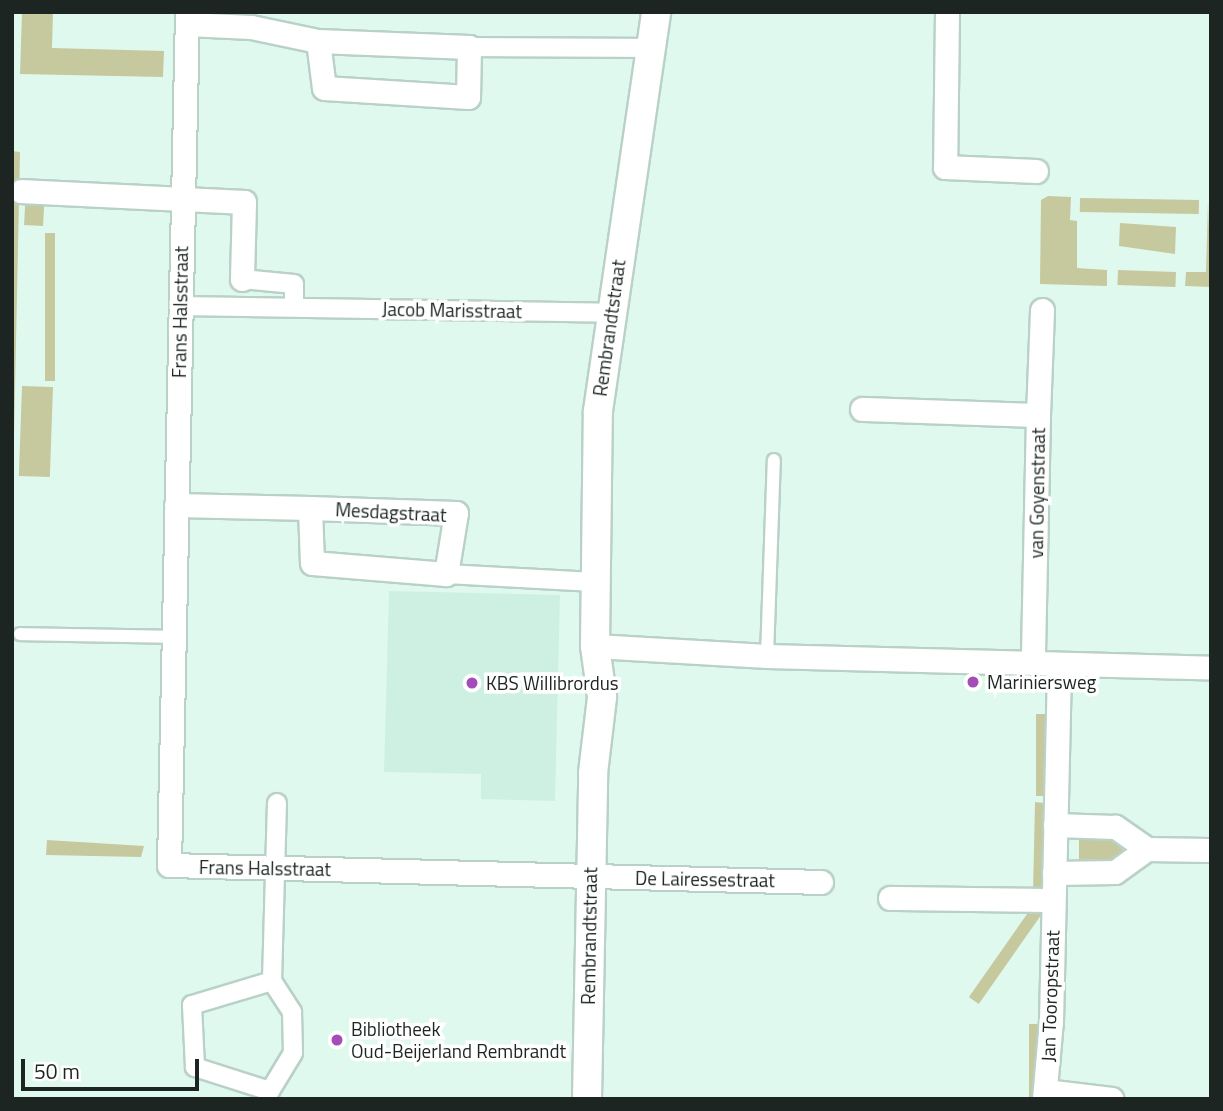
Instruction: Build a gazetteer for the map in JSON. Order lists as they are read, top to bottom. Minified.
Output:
{"streets":{"street":["Jacob Marisstraat","Frans Halsstraat","Rembrandtstraat","van Goyenstraat","Mesdagstraat","De Lairessestraat","Jan Tooropstraat"]},"crossings":[["Jacob Marisstraat","Frans Halsstraat"],["Jacob Marisstraat","Rembrandtstraat"],["Frans Halsstraat","Rembrandtstraat"],["Frans Halsstraat","Mesdagstraat"],["Frans Halsstraat","De Lairessestraat"],["Rembrandtstraat","Mesdagstraat"],["Rembrandtstraat","De Lairessestraat"]],"places":["Mariniersweg","KBS Willibrordus","Bibliotheek Oud-Beijerland Rembrandt"],"scale_bar":"50 m"}
